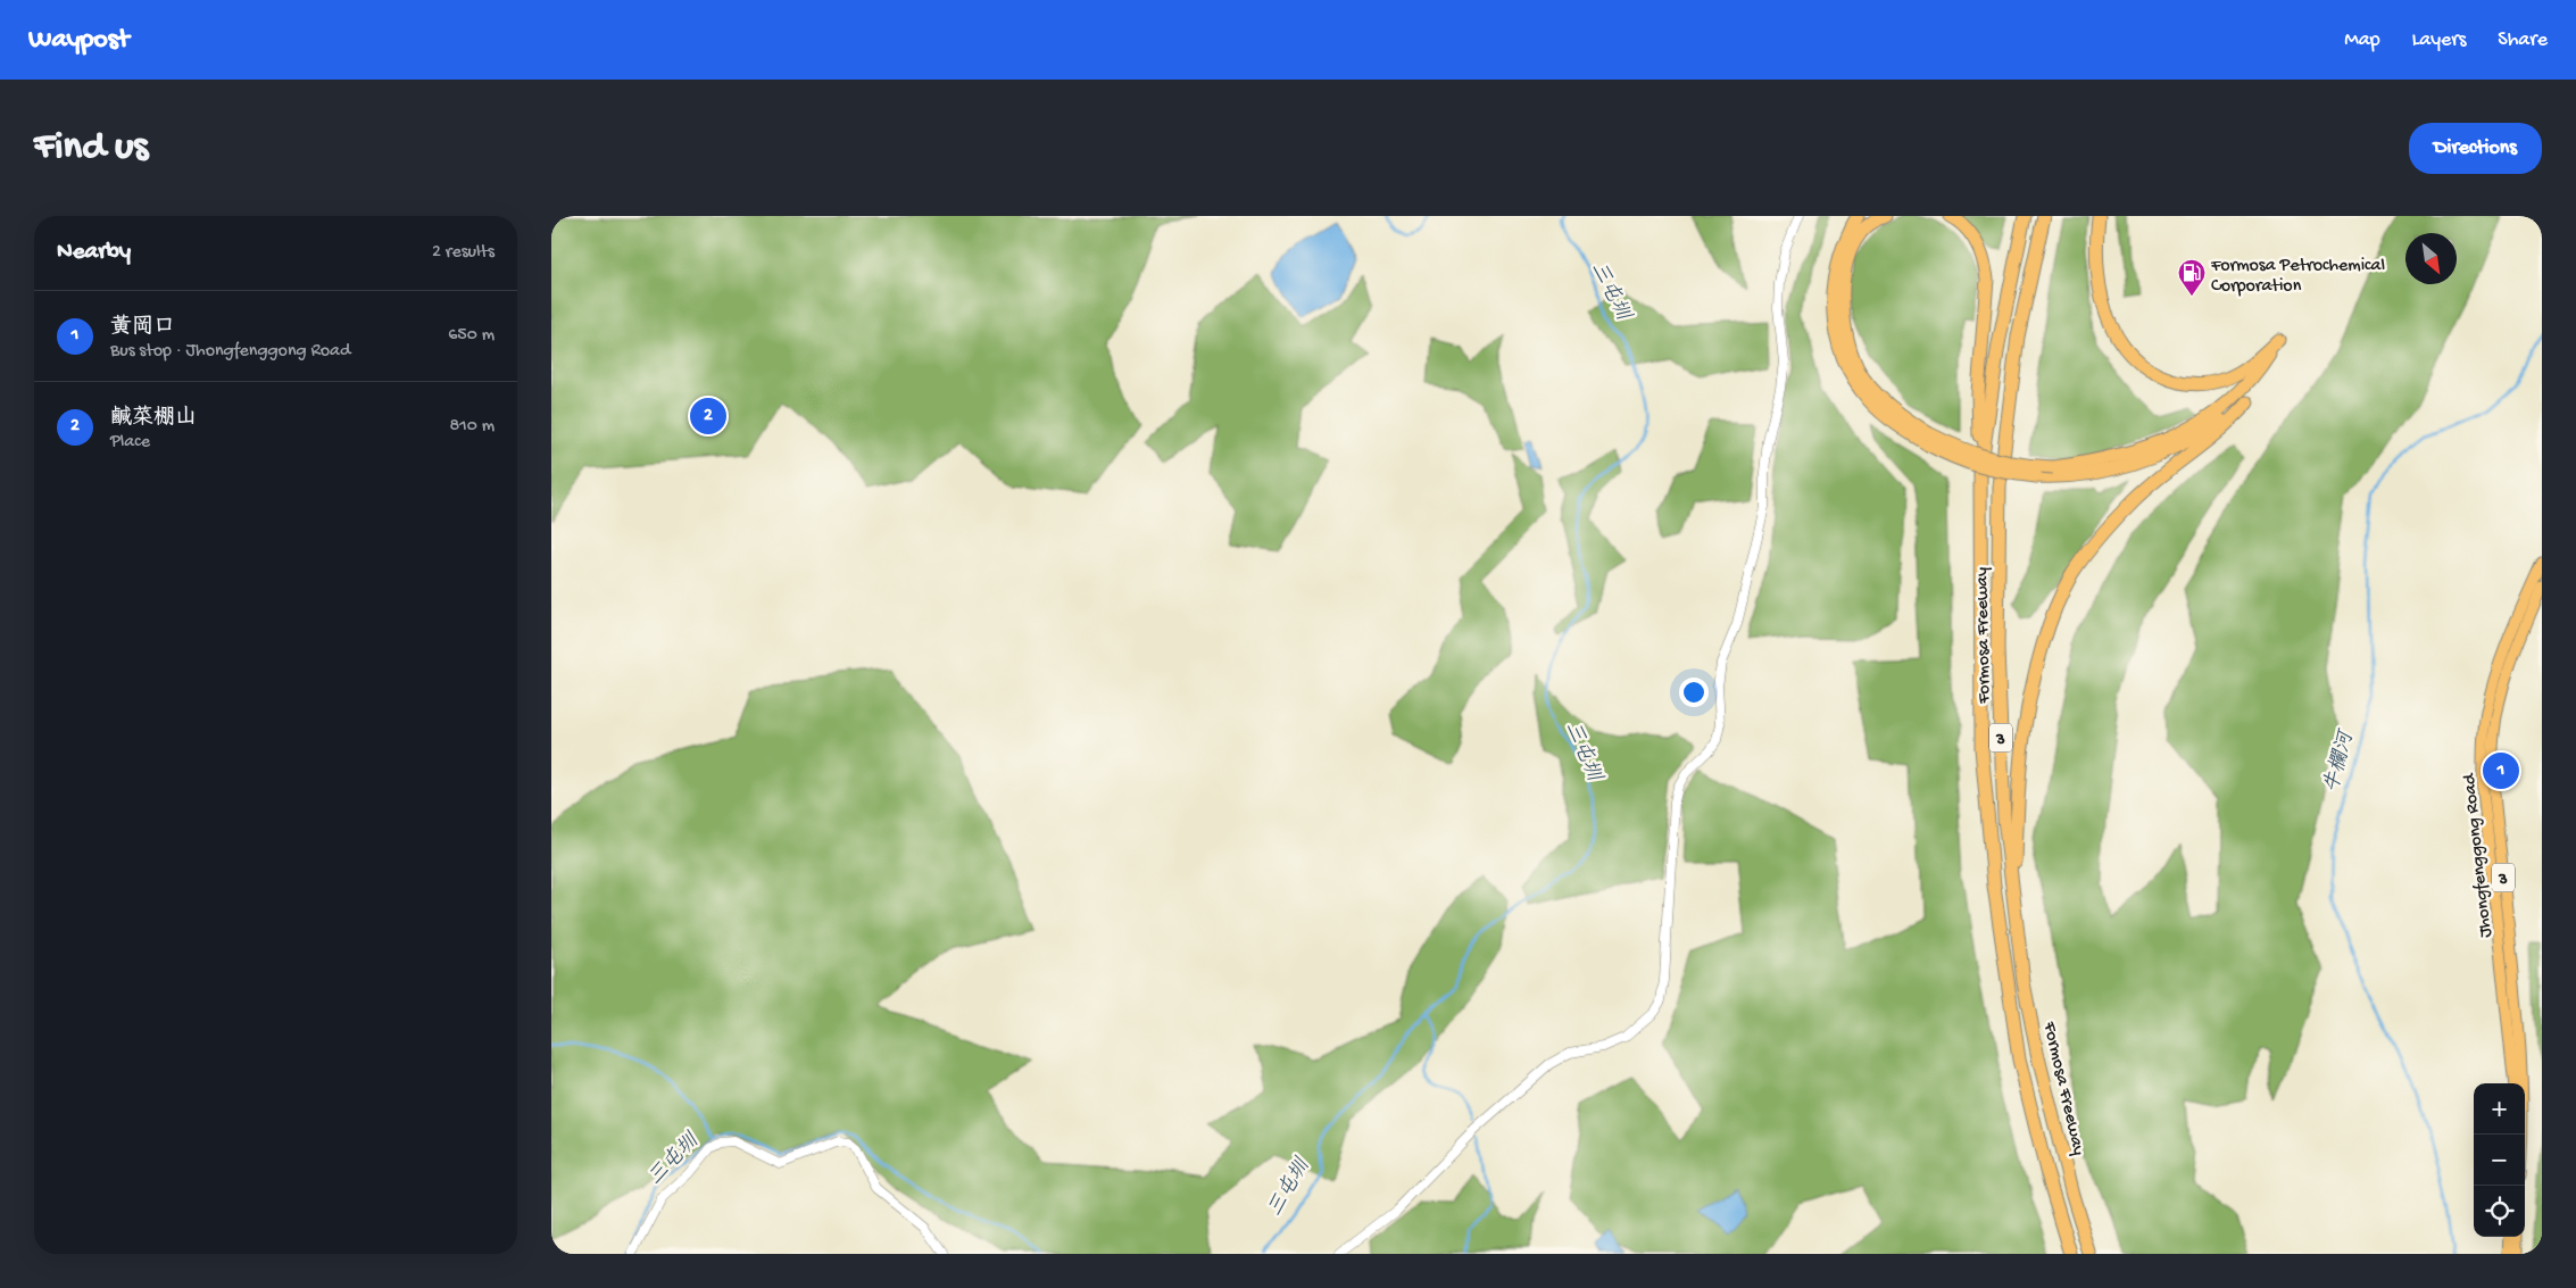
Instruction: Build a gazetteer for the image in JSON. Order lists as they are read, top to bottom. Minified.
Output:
{"streets":{"highway":["Formosa Freeway","3"],"main road":["Jhongfenggong Road"]},"water":["三屯圳","牛欄河"],"places":{"fuel station":["Formosa Petrochemical Corporation"]},"north":"bottom right","page":{"header":"Waypost","nav":["Map","Layers","Share"],"buttons":"Directions","title":"Find us","heading":["Nearby","2 results"],"list":[{"mark":"1","name":"黃岡口","note":"Bus stop · Jhongfenggong Road","value":"650 m"},{"mark":"2","name":"鹹菜棚山","note":"Place","value":"810 m"}],"pins":["2","1"],"map_buttons":["+","−"]}}
